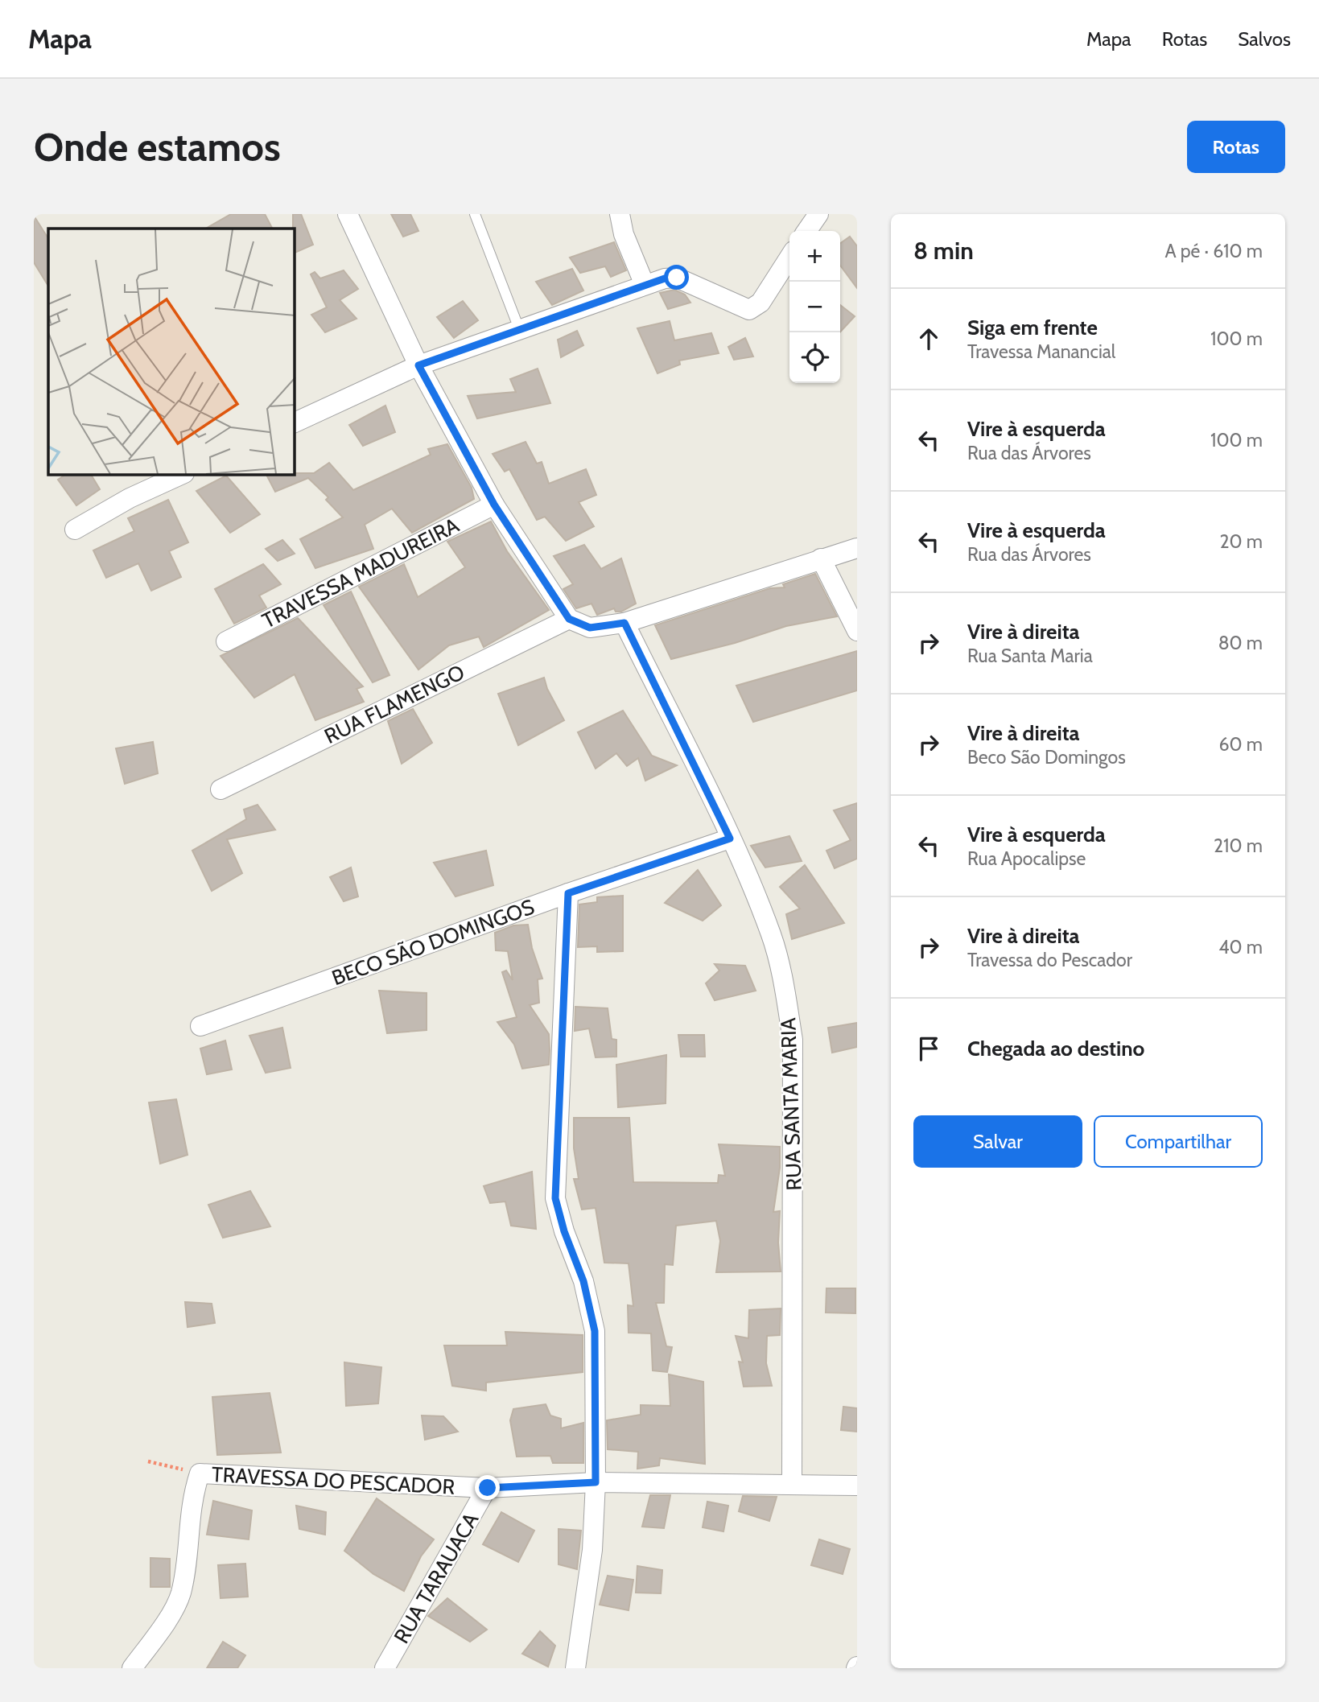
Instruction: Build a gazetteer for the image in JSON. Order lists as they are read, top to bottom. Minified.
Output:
{"streets":{"street":["TRAVESSA MADUREIRA","RUA FLAMENGO","BECO SÃO DOMINGOS","RUA SANTA MARIA","TRAVESSA DO PESCADOR","RUA TARAUACA"]},"crossings":[["BECO SÃO DOMINGOS","RUA SANTA MARIA"],["RUA SANTA MARIA","TRAVESSA DO PESCADOR"],["TRAVESSA DO PESCADOR","RUA TARAUACA"]],"page":{"header":"Mapa","nav":["Mapa","Rotas","Salvos"],"buttons":["Rotas",["Salvar","Compartilhar"]],"title":"Onde estamos","heading":["8 min","A pé · 610 m"],"map_buttons":["+","−"],"list":[["Siga em frente","Travessa Manancial","100 m"],["Vire à esquerda","Rua das Árvores","100 m"],["Vire à esquerda","Rua das Árvores","20 m"],["Vire à direita","Rua Santa Maria","80 m"],["Vire à direita","Beco São Domingos","60 m"],["Vire à esquerda","Rua Apocalipse","210 m"],["Vire à direita","Travessa do Pescador","40 m"],"Chegada ao destino"]}}
